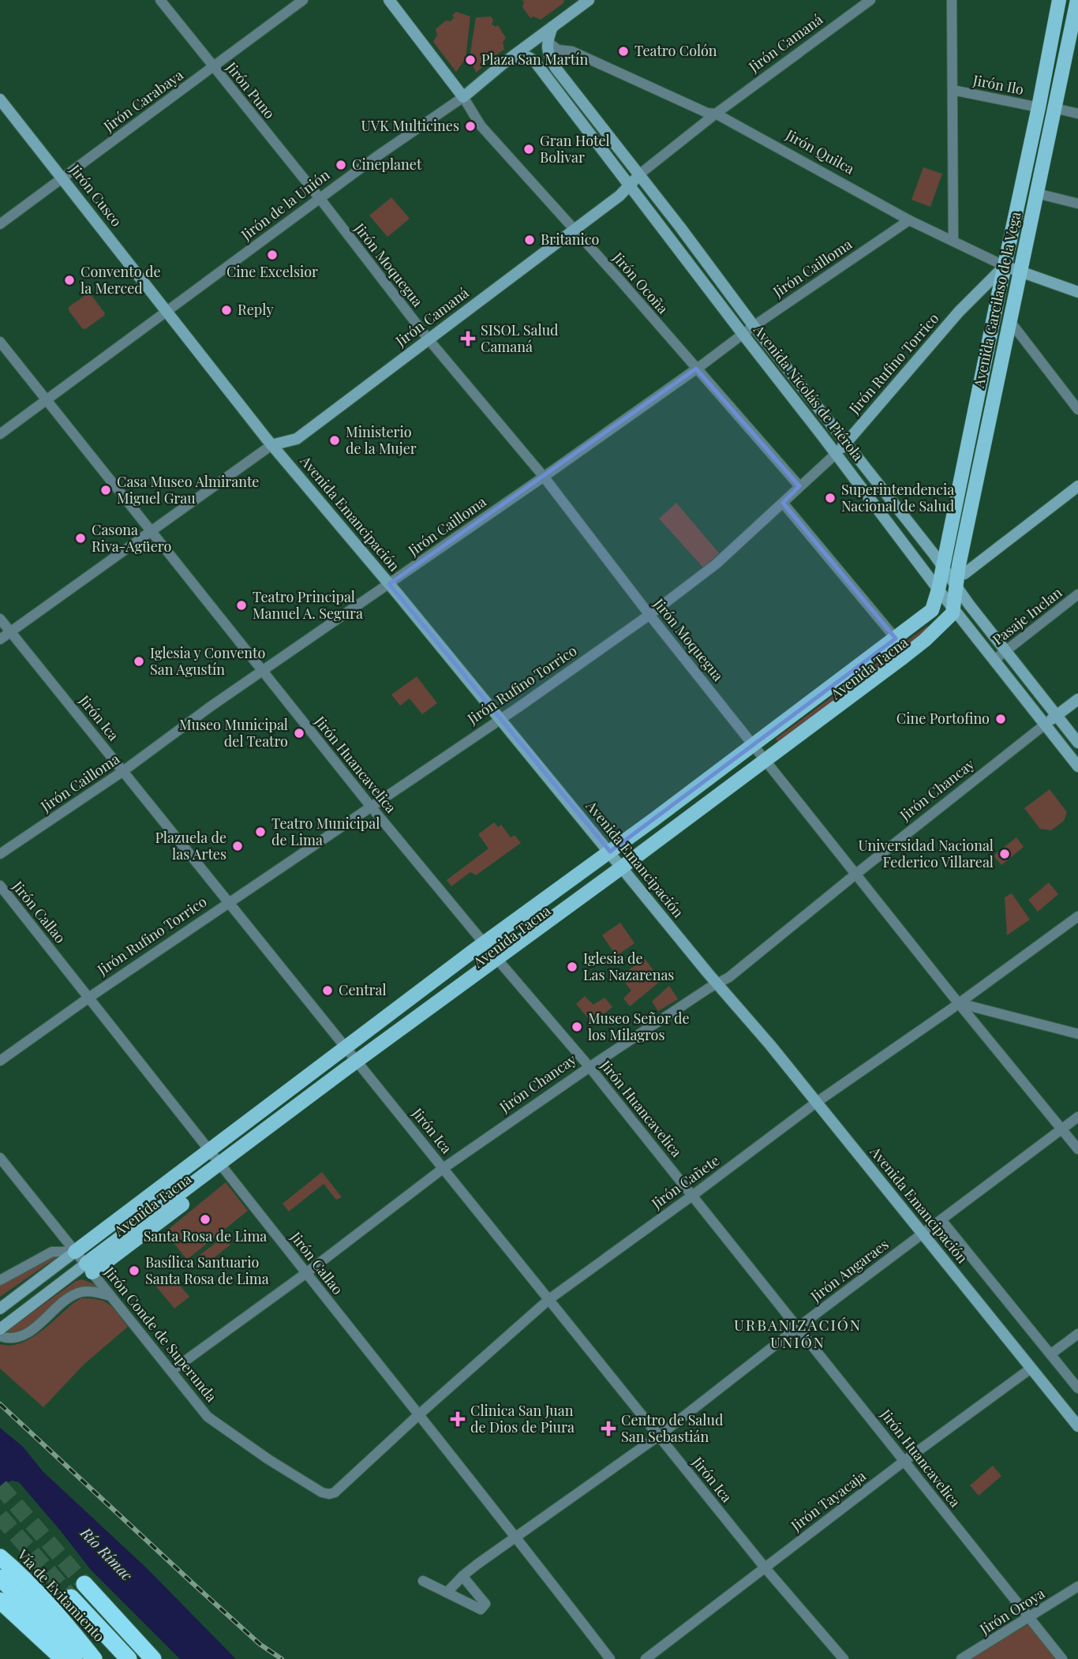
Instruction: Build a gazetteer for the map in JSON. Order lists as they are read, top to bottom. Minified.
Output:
{"streets":{"highway":["Vía de Evitamiento"],"main road":["Jirón Camaná","Jirón Quilca","Jirón Cusco","Jirón de la Unión","Avenida Garcilaso de la Vega","Jirón Rufino Torrico","Avenida Nicolás de Piérola","Avenida Emancipación","Avenida Tacna","Jirón Chancay"],"street":["Jirón Ilo","Jirón Puno","Jirón Carabaya","Jirón Moquegua","Jirón Cailloma","Jirón Ocoña","Pasaje Inclan","Jirón Ica","Jirón Huancavelica","Jirón Callao","Jirón Cañete","Jirón Angaraes","Jirón Conde de Superunda","Jirón Tayacaja","Jirón Oroya"]},"crossings":[["Jirón Camaná","Jirón Quilca"],["Jirón Camaná","Jirón Moquegua"],["Jirón Camaná","Jirón Ocoña"],["Jirón Camaná","Avenida Nicolás de Piérola"],["Jirón Camaná","Avenida Emancipación"],["Jirón Camaná","Jirón Ica"],["Jirón Camaná","Jirón Huancavelica"],["Jirón Ilo","Avenida Garcilaso de la Vega"],["Jirón Puno","Jirón Carabaya"],["Jirón Puno","Jirón de la Unión"],["Jirón Puno","Jirón Moquegua"],["Jirón Carabaya","Jirón Cusco"],["Jirón Quilca","Jirón Cailloma"],["Jirón Quilca","Avenida Garcilaso de la Vega"],["Jirón Quilca","Jirón Rufino Torrico"],["Jirón Quilca","Avenida Nicolás de Piérola"],["Jirón Cusco","Jirón de la Unión"],["Jirón Cusco","Avenida Emancipación"],["Jirón de la Unión","Jirón Moquegua"],["Jirón de la Unión","Jirón Ocoña"],["Jirón de la Unión","Avenida Nicolás de Piérola"],["Jirón de la Unión","Avenida Emancipación"],["Jirón de la Unión","Jirón Huancavelica"],["Jirón Moquegua","Jirón Cailloma"],["Jirón Moquegua","Jirón Rufino Torrico"],["Jirón Moquegua","Avenida Tacna"],["Jirón Moquegua","Jirón Chancay"],["Jirón Moquegua","Jirón Cañete"],["Jirón Moquegua","Jirón Angaraes"],["Jirón Cailloma","Jirón Ocoña"],["Jirón Cailloma","Avenida Nicolás de Piérola"],["Jirón Cailloma","Avenida Emancipación"],["Jirón Cailloma","Jirón Ica"],["Jirón Cailloma","Jirón Huancavelica"],["Jirón Ocoña","Jirón Rufino Torrico"],["Avenida Garcilaso de la Vega","Jirón Rufino Torrico"],["Avenida Garcilaso de la Vega","Avenida Nicolás de Piérola"],["Avenida Garcilaso de la Vega","Avenida Tacna"],["Jirón Rufino Torrico","Avenida Nicolás de Piérola"],["Jirón Rufino Torrico","Avenida Emancipación"],["Jirón Rufino Torrico","Jirón Ica"],["Jirón Rufino Torrico","Jirón Huancavelica"],["Jirón Rufino Torrico","Jirón Callao"],["Avenida Nicolás de Piérola","Pasaje Inclan"],["Avenida Nicolás de Piérola","Avenida Tacna"],["Avenida Nicolás de Piérola","Jirón Chancay"],["Avenida Emancipación","Avenida Tacna"],["Avenida Emancipación","Jirón Chancay"],["Avenida Emancipación","Jirón Cañete"],["Avenida Emancipación","Jirón Angaraes"],["Avenida Emancipación","Jirón Tayacaja"],["Avenida Tacna","Jirón Ica"],["Avenida Tacna","Jirón Huancavelica"],["Avenida Tacna","Jirón Callao"],["Avenida Tacna","Jirón Conde de Superunda"],["Jirón Ica","Jirón Chancay"],["Jirón Ica","Jirón Cañete"],["Jirón Ica","Jirón Angaraes"],["Jirón Ica","Jirón Tayacaja"],["Jirón Huancavelica","Jirón Chancay"],["Jirón Huancavelica","Jirón Cañete"],["Jirón Huancavelica","Jirón Angaraes"],["Jirón Huancavelica","Jirón Tayacaja"],["Jirón Huancavelica","Jirón Oroya"],["Jirón Chancay","Jirón Callao"],["Jirón Chancay","Jirón Conde de Superunda"],["Jirón Callao","Jirón Cañete"],["Jirón Callao","Jirón Angaraes"],["Jirón Cañete","Jirón Conde de Superunda"]],"districts":["URBANIZACIÓN UNIÓN"],"water":["Río Rímac"],"places":{"other":["Teatro Colón","Plaza San Martín","UVK Multicines","Gran Hotel Bolivar","Cineplanet","Britanico","Cine Excelsior","Convento de la Merced","Reply","Ministerio de la Mujer","Casa Museo Almirante Miguel Grau","Superintendencia Nacional de Salud","Casona Riva-Agüero","Teatro Principal Manuel A. Segura","Iglesia y Convento San Agustín","Cine Portofino","Museo Municipal del Teatro","Teatro Municipal de Lima","Plazuela de las Artes","Universidad Nacional Federico Villareal","Iglesia de Las Nazarenas","Central","Museo Señor de los Milagros","Santa Rosa de Lima","Basílica Santuario Santa Rosa de Lima"],"health":["SISOL Salud Camaná","Clinica San Juan de Dios de Piura","Centro de Salud San Sebastián"]}}
